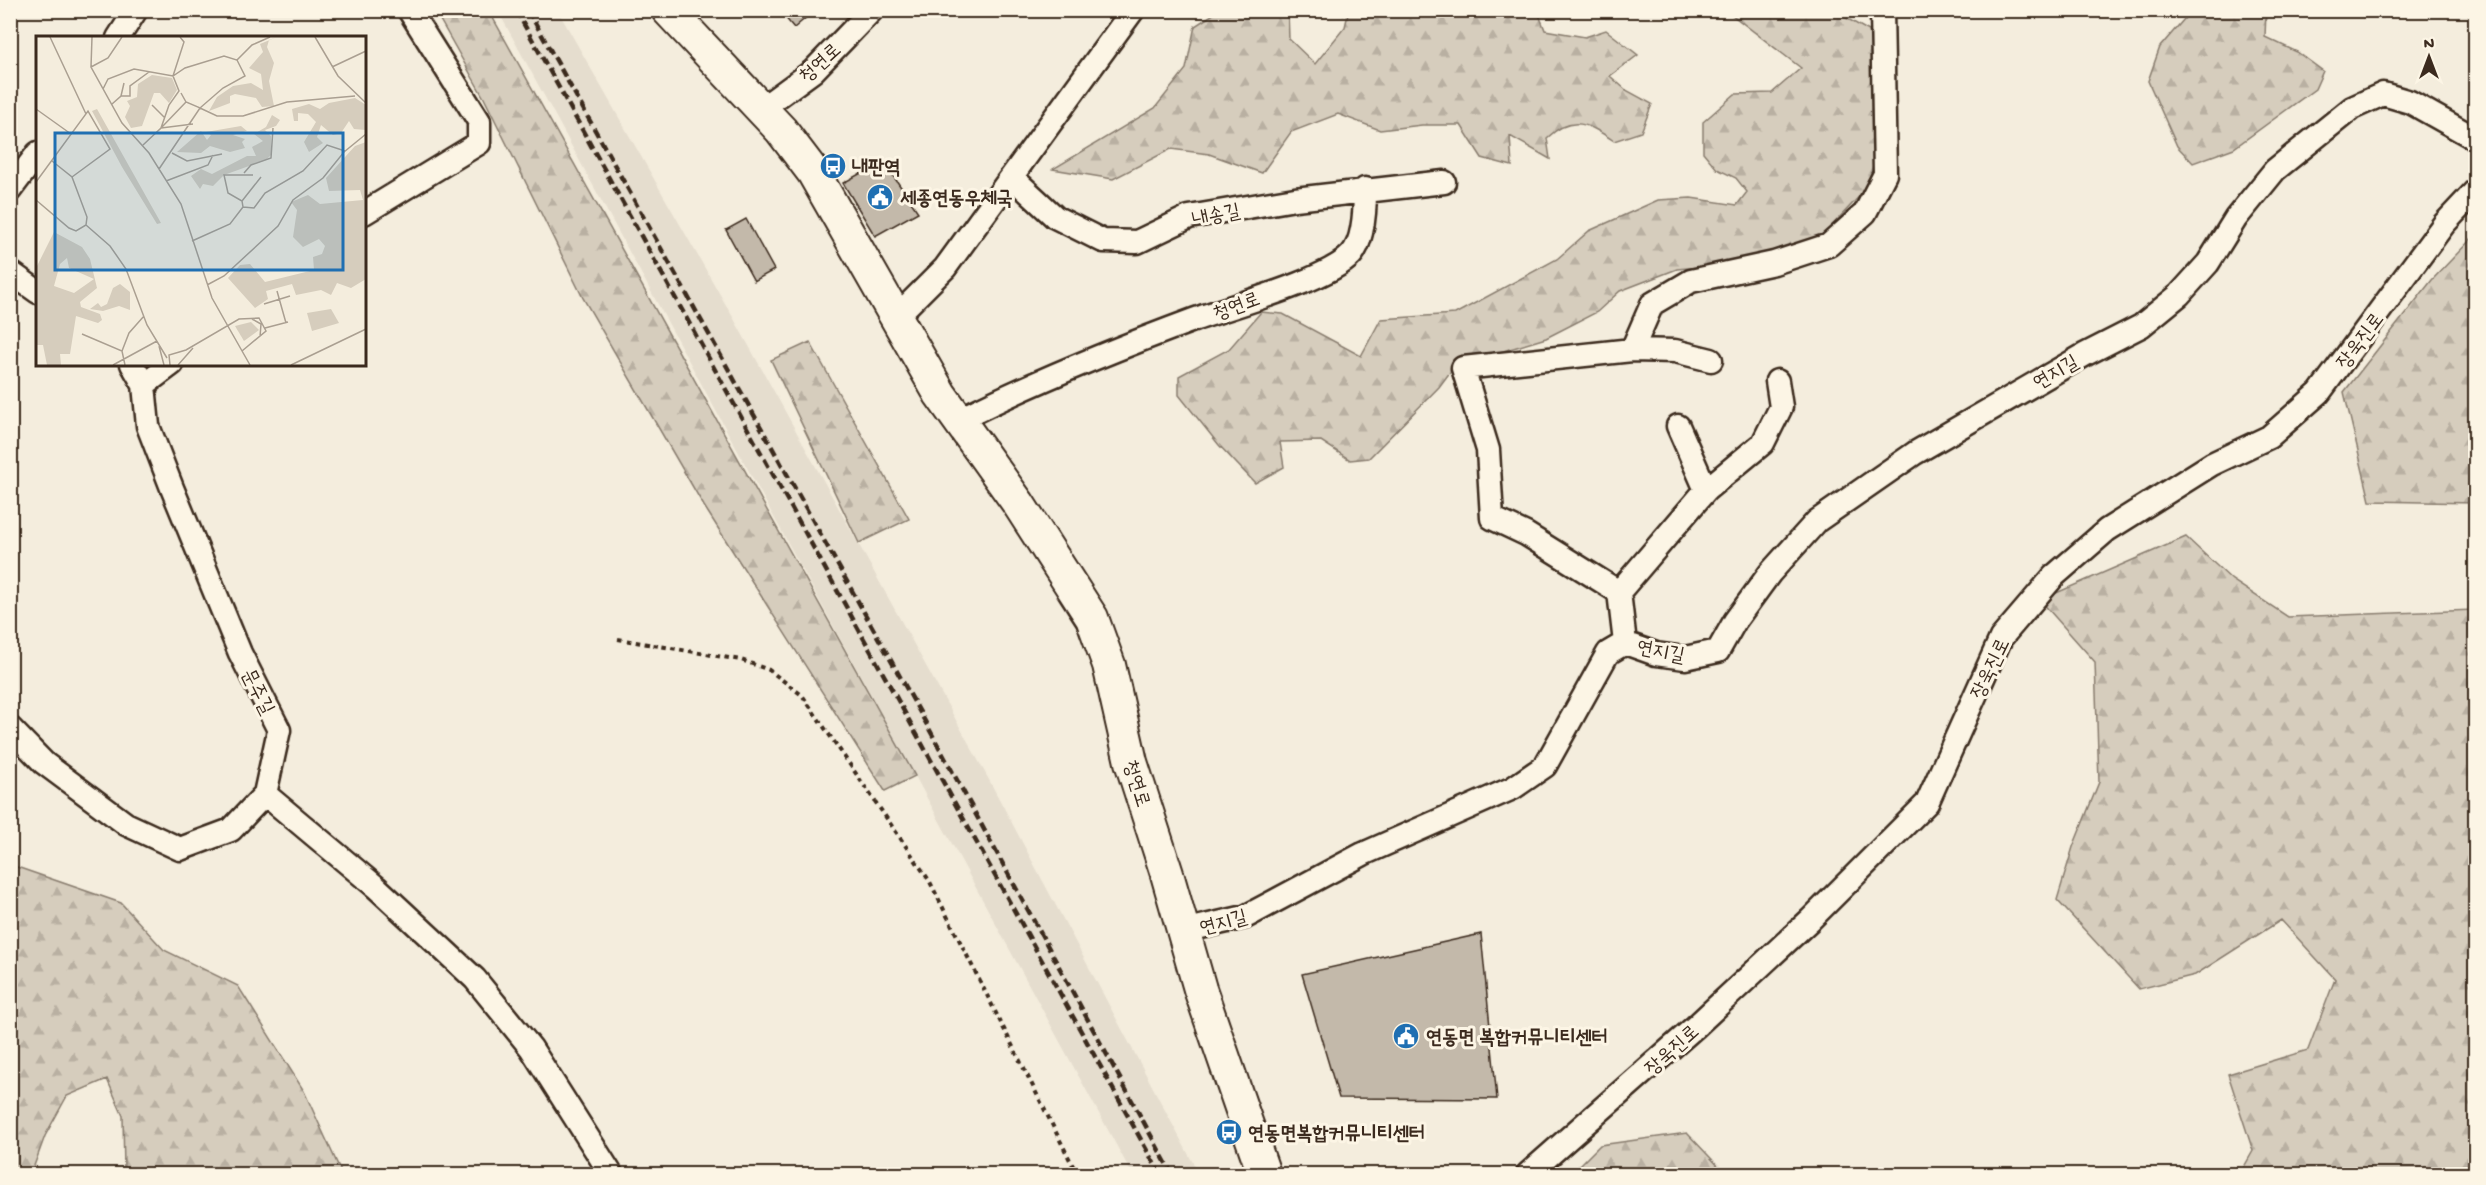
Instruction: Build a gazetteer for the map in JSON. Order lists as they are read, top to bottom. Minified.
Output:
{"streets":{"main road":["청연로"],"street":["내송길","장욱진로","연지길","문주길"]},"crossings":[["청연로","내송길"],["청연로","연지길"]],"places":{"bus stop":["내판역","연동면복합커뮤니티센터"],"public building":["세종연동우체국","연동면 복합커뮤니티센터"]},"north":"top"}
